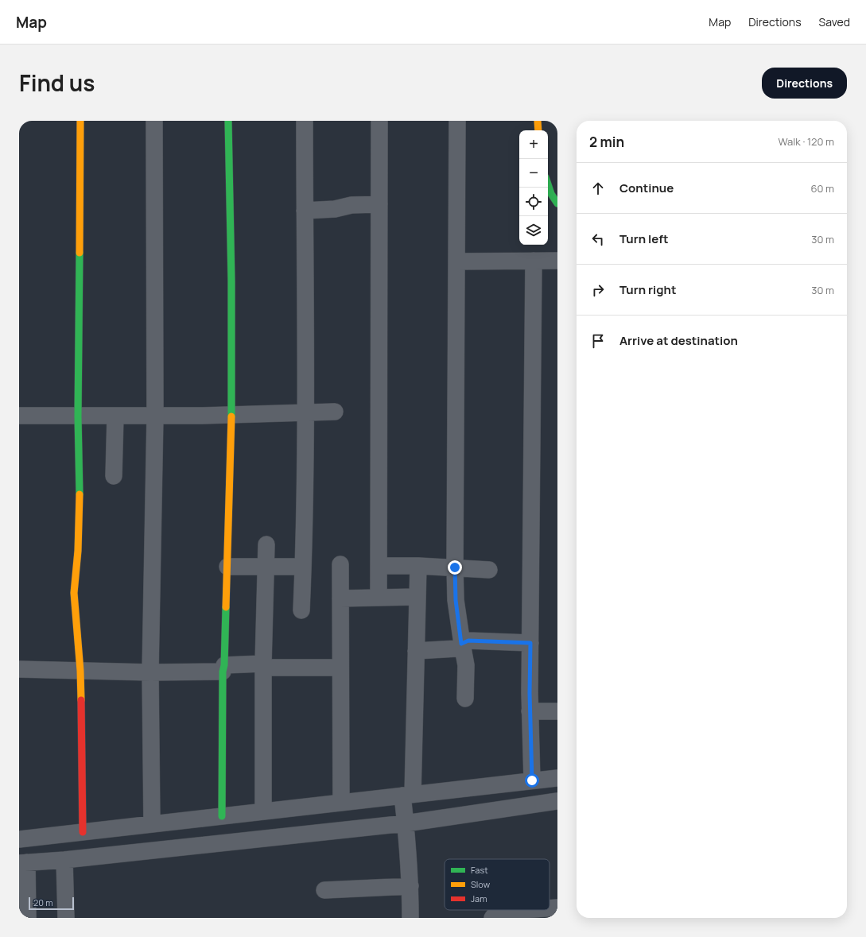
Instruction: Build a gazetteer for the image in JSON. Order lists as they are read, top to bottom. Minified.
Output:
{"legend":["Fast","Slow","Jam"],"scale_bar":"20 m","page":{"header":"Map","nav":["Map","Directions","Saved"],"title":"Find us","buttons":"Directions","heading":["2 min","Walk · 120 m"],"map_buttons":["+","−"],"list":[["Continue","60 m"],["Turn left","30 m"],["Turn right","30 m"],"Arrive at destination"],"scale":"20 m"}}
